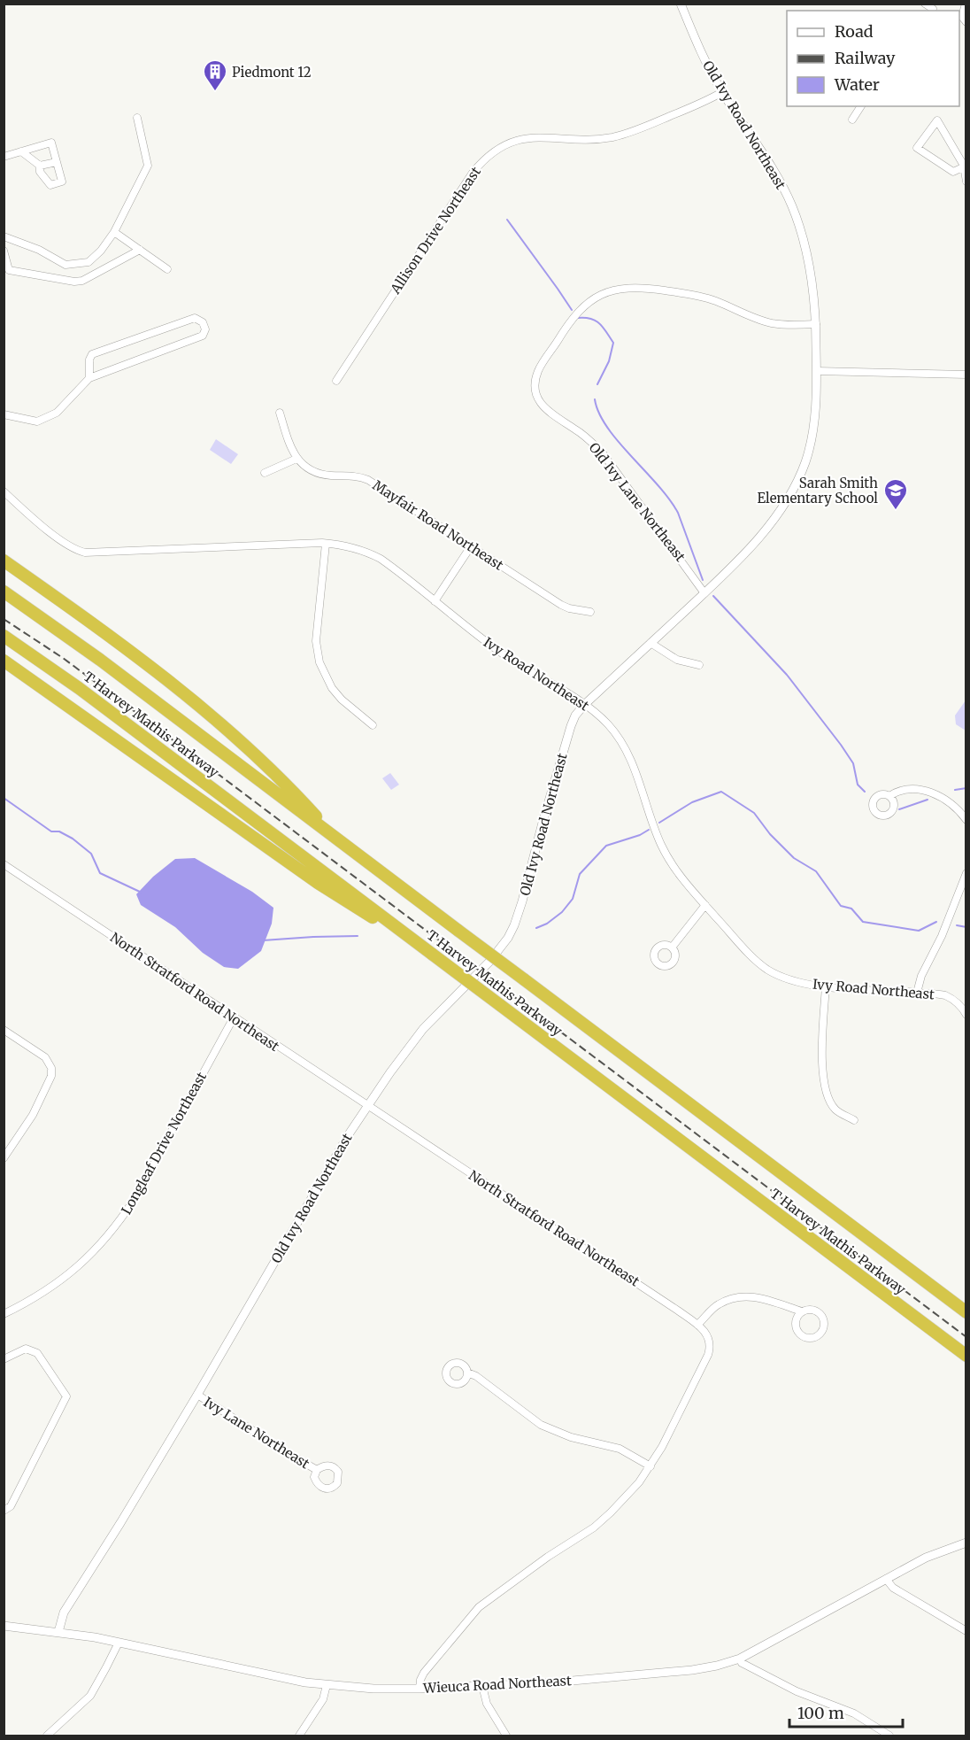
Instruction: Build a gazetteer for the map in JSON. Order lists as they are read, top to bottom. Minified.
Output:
{"streets":{"highway":["T Harvey Mathis Parkway"],"street":["Old Ivy Road Northeast","Allison Drive Northeast","Old Ivy Lane Northeast","Mayfair Road Northeast","Ivy Road Northeast","North Stratford Road Northeast","Longleaf Drive Northeast","Ivy Lane Northeast","Wieuca Road Northeast"]},"crossings":[["Old Ivy Road Northeast","Allison Drive Northeast"],["Old Ivy Road Northeast","Old Ivy Lane Northeast"],["Old Ivy Road Northeast","Ivy Road Northeast"],["Old Ivy Road Northeast","North Stratford Road Northeast"],["Old Ivy Road Northeast","Ivy Lane Northeast"],["Old Ivy Road Northeast","Wieuca Road Northeast"],["North Stratford Road Northeast","Longleaf Drive Northeast"],["North Stratford Road Northeast","Wieuca Road Northeast"]],"places":{"building":["Piedmont 12"],"school or university":["Sarah Smith Elementary School"]},"legend":["Road","Railway","Water"],"scale_bar":"100 m"}
